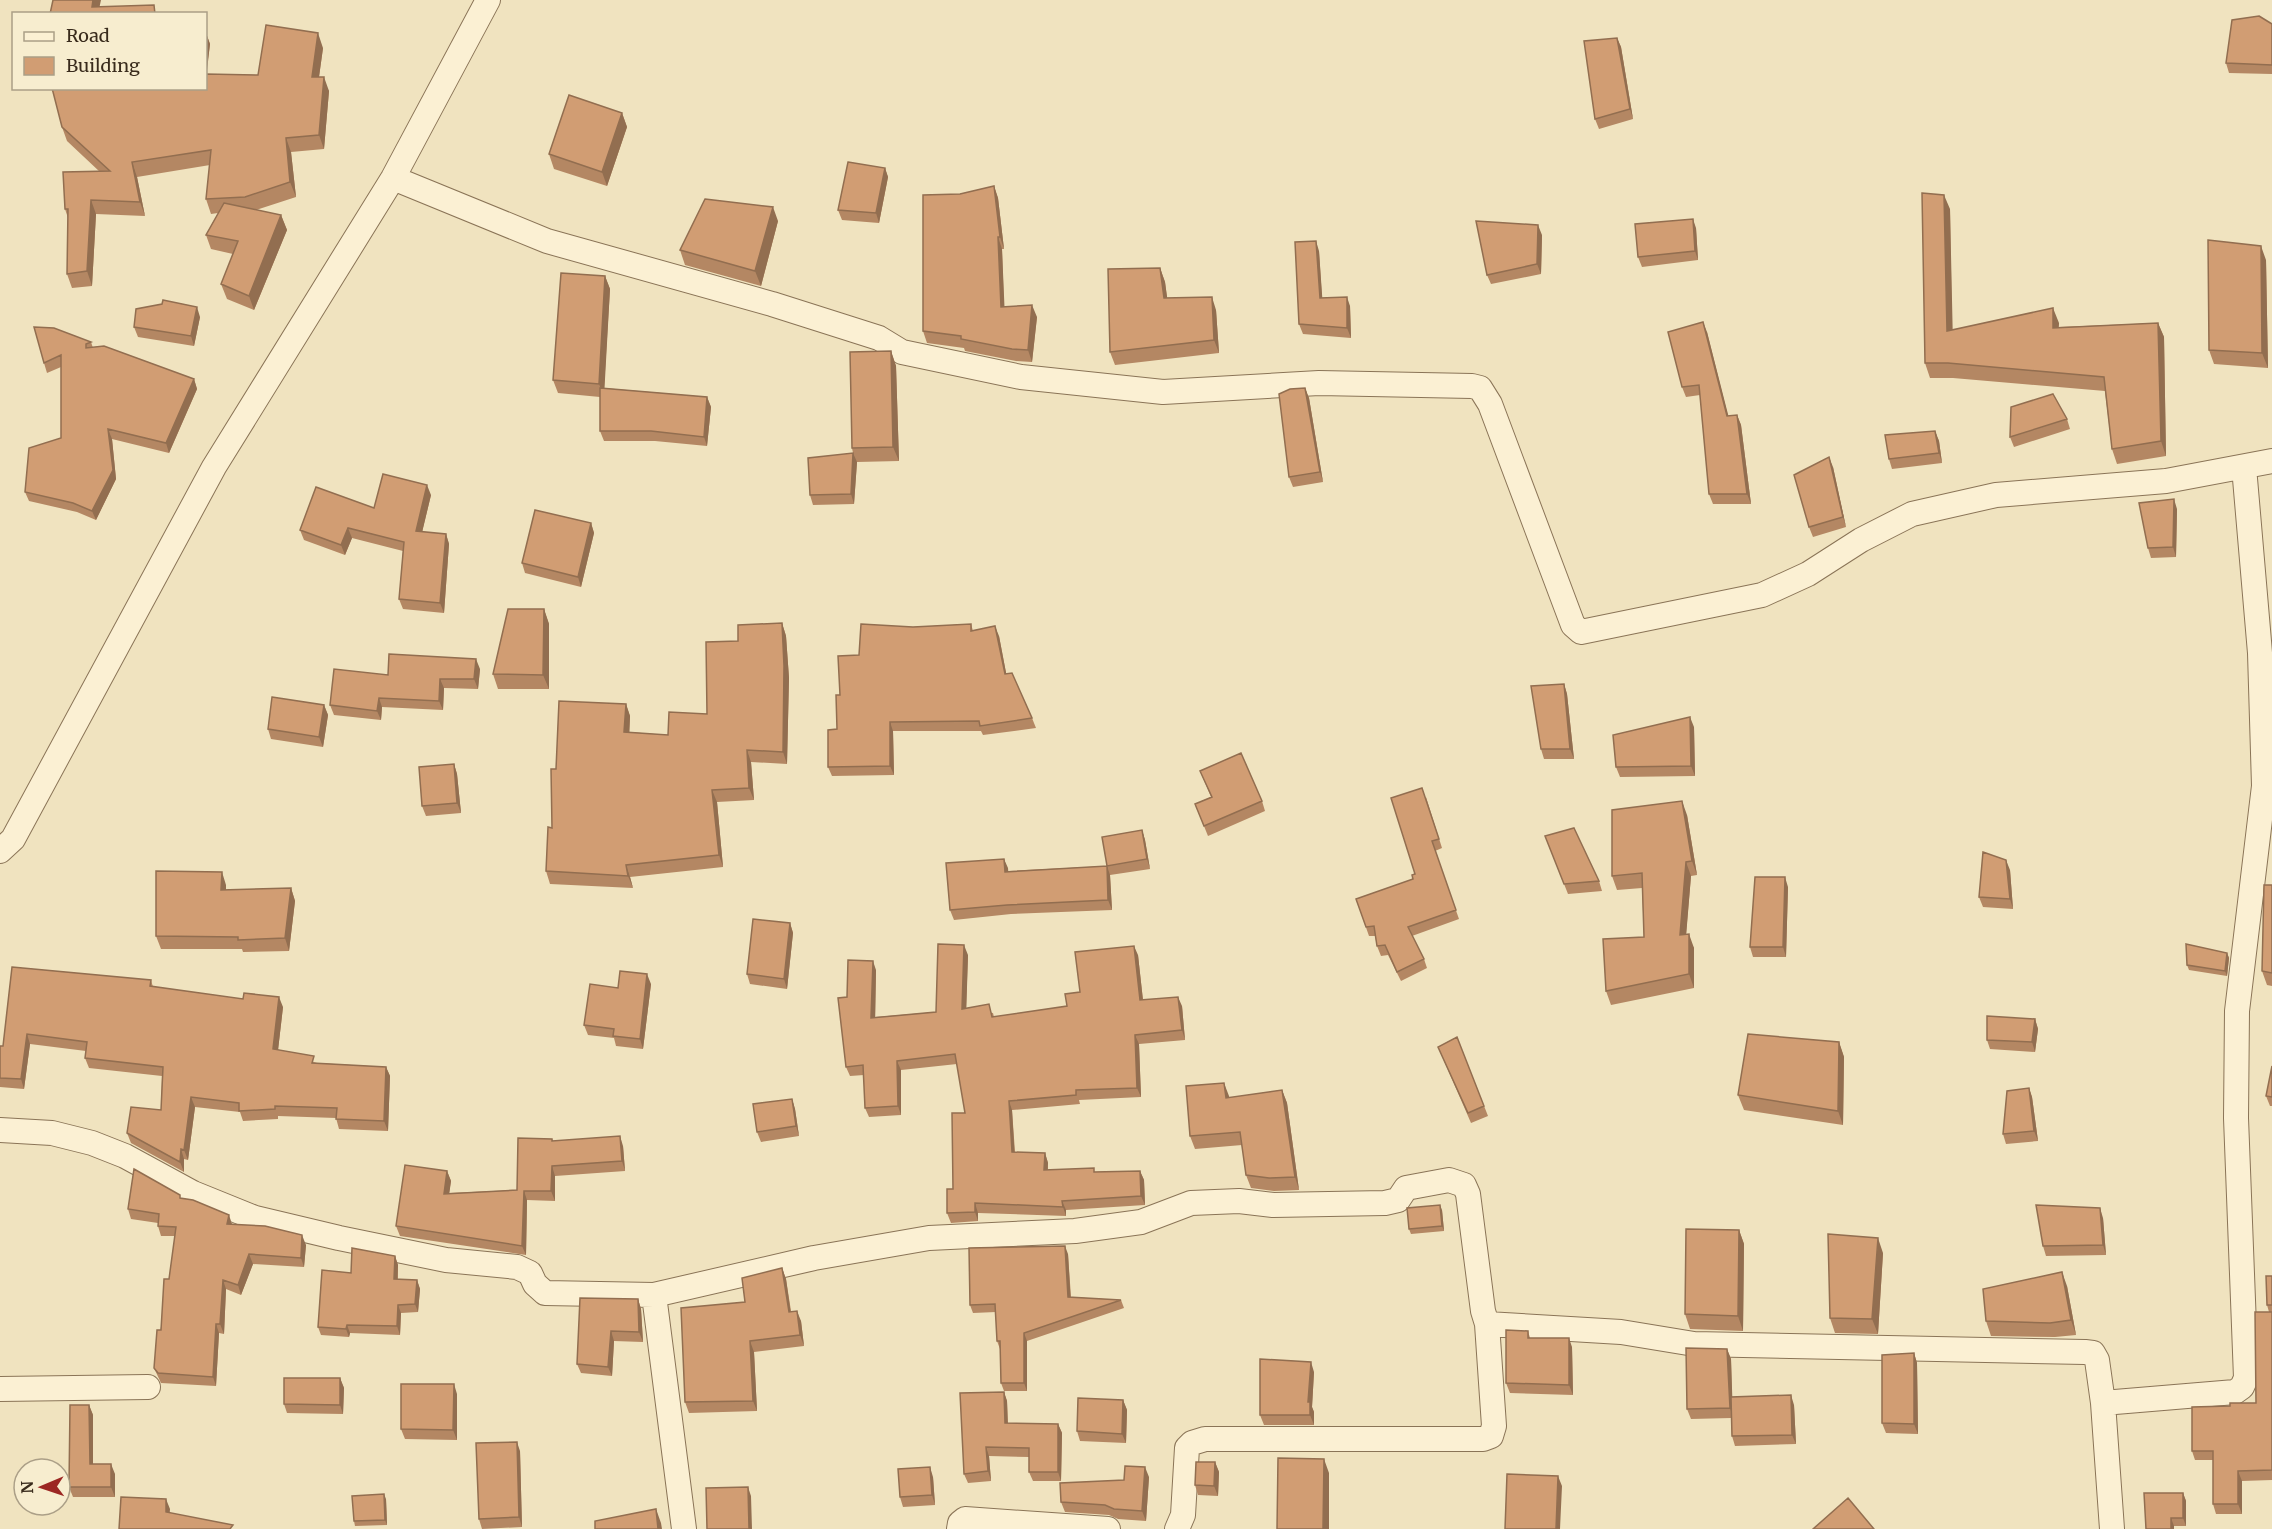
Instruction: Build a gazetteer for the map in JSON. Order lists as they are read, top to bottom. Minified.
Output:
{"legend":["Road","Building"],"north":"left"}
